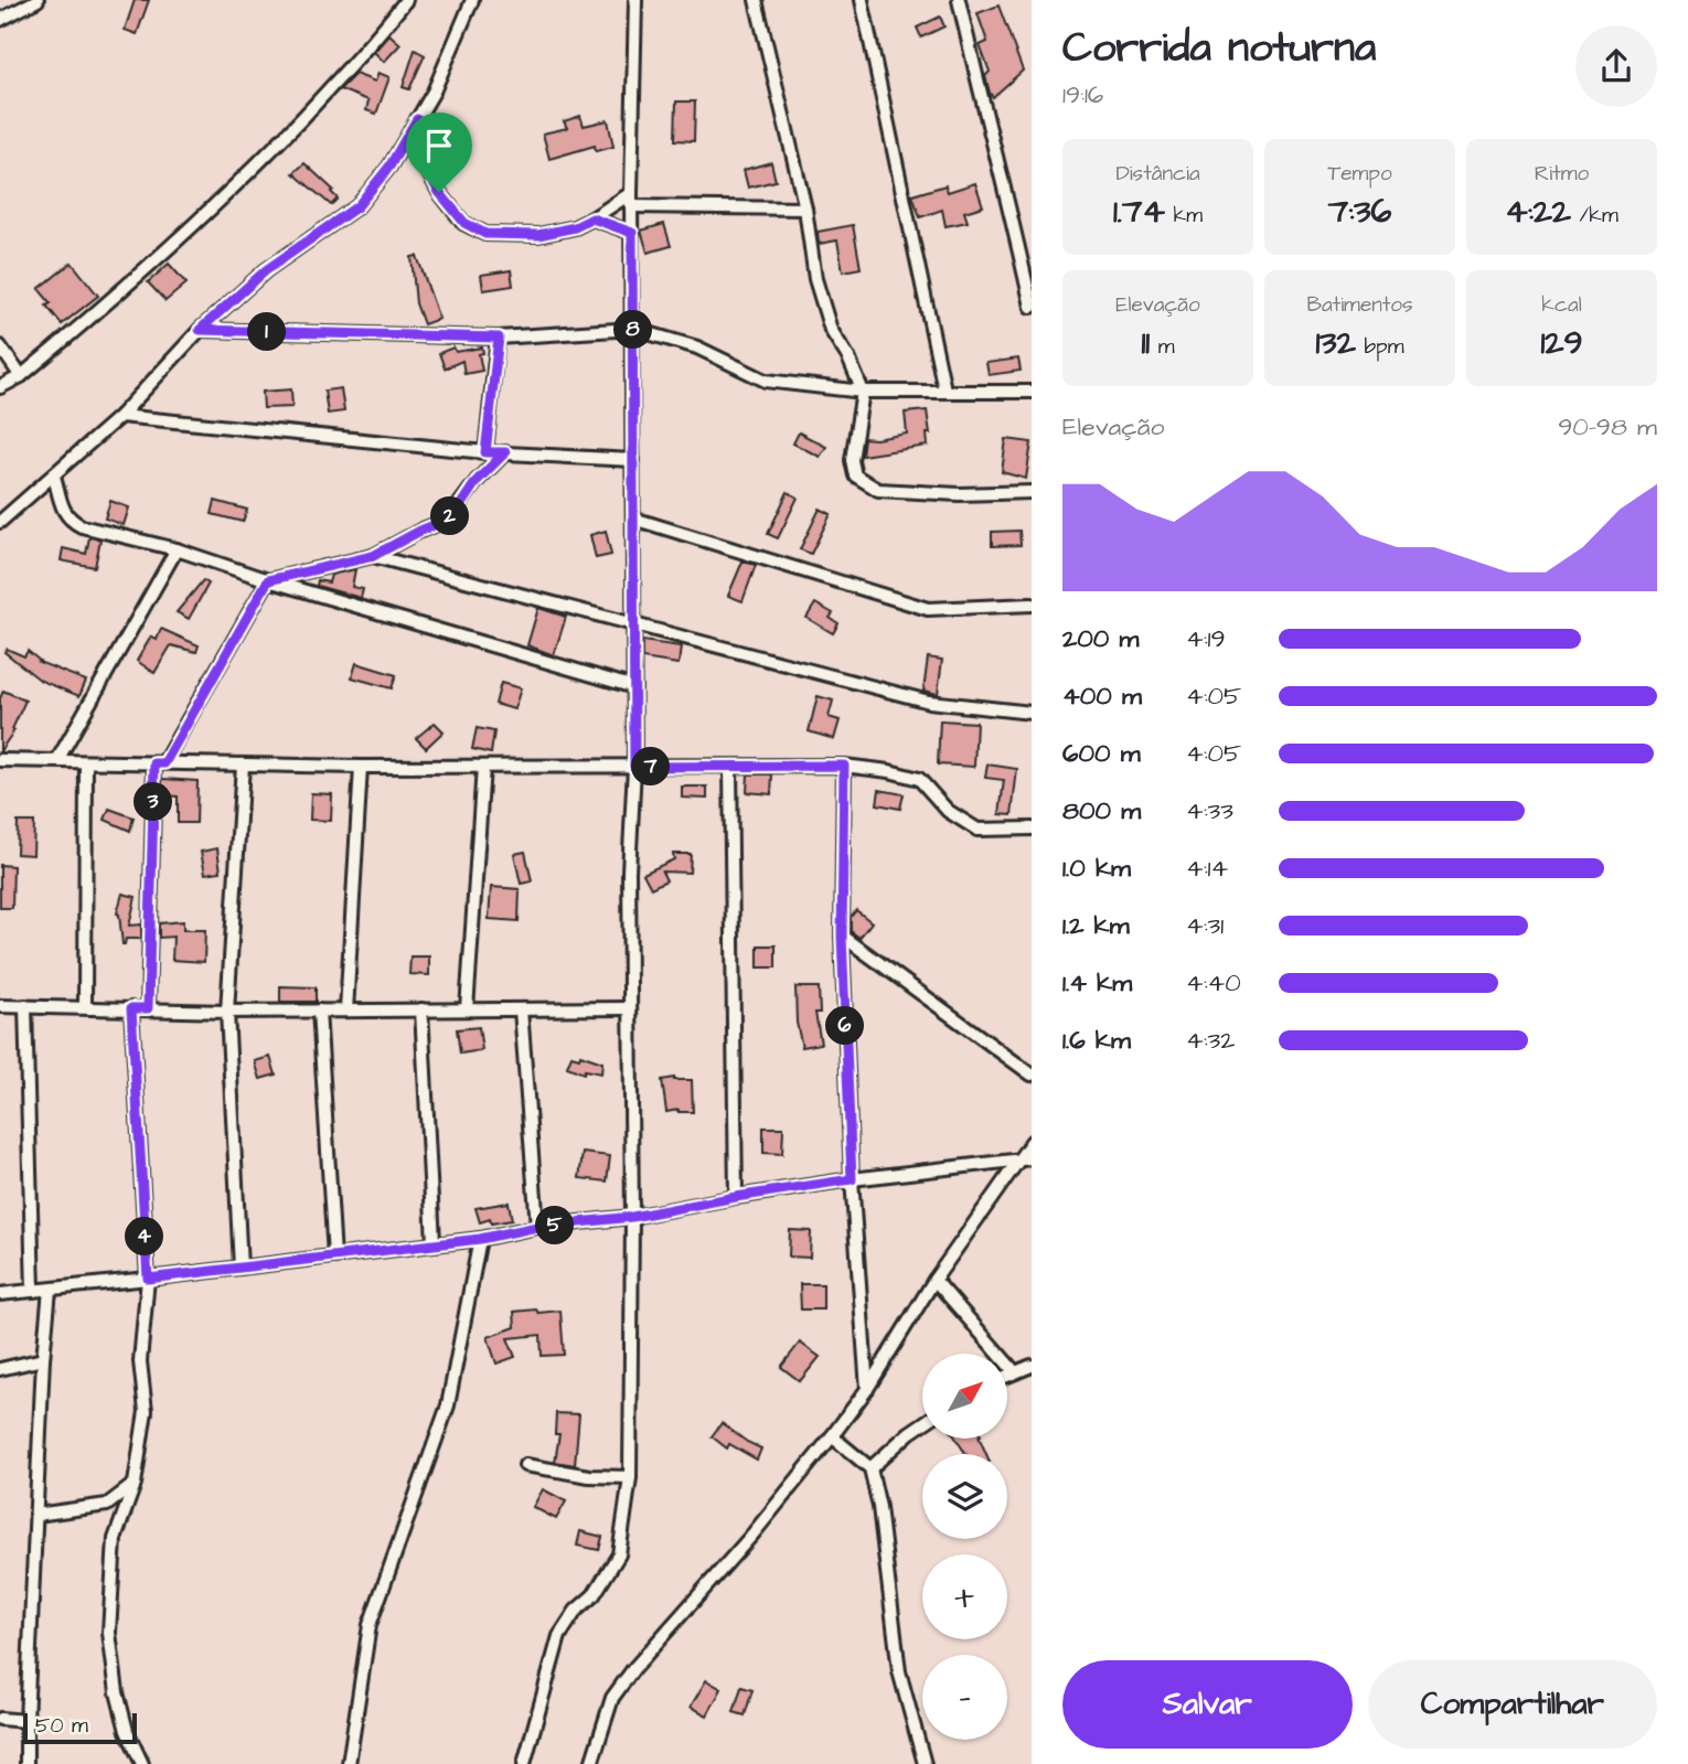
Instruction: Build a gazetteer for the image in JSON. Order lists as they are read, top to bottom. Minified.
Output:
{"scale_bar":"50 m","north":"top right","page":{"heading":["Corrida noturna","19:16"],"stats":[["Distância","1.74 km"],["Tempo","7:36"],["Ritmo","4:22 /km"],["Elevação","11 m"],["Batimentos","132 bpm"],["kcal","129"]],"pins":["8","1","2","7","3","6","5","4"],"chart":["Elevação","90–98 m"],"list":[{"name":"200 m","note":"4:19"},{"name":"400 m","note":"4:05"},{"name":"600 m","note":"4:05"},{"name":"800 m","note":"4:33"},{"name":"1.0 km","note":"4:14"},{"name":"1.2 km","note":"4:31"},{"name":"1.4 km","note":"4:40"},{"name":"1.6 km","note":"4:32"}],"map_buttons":["+","−"],"buttons":["Salvar","Compartilhar"],"scale":"50 m"}}
